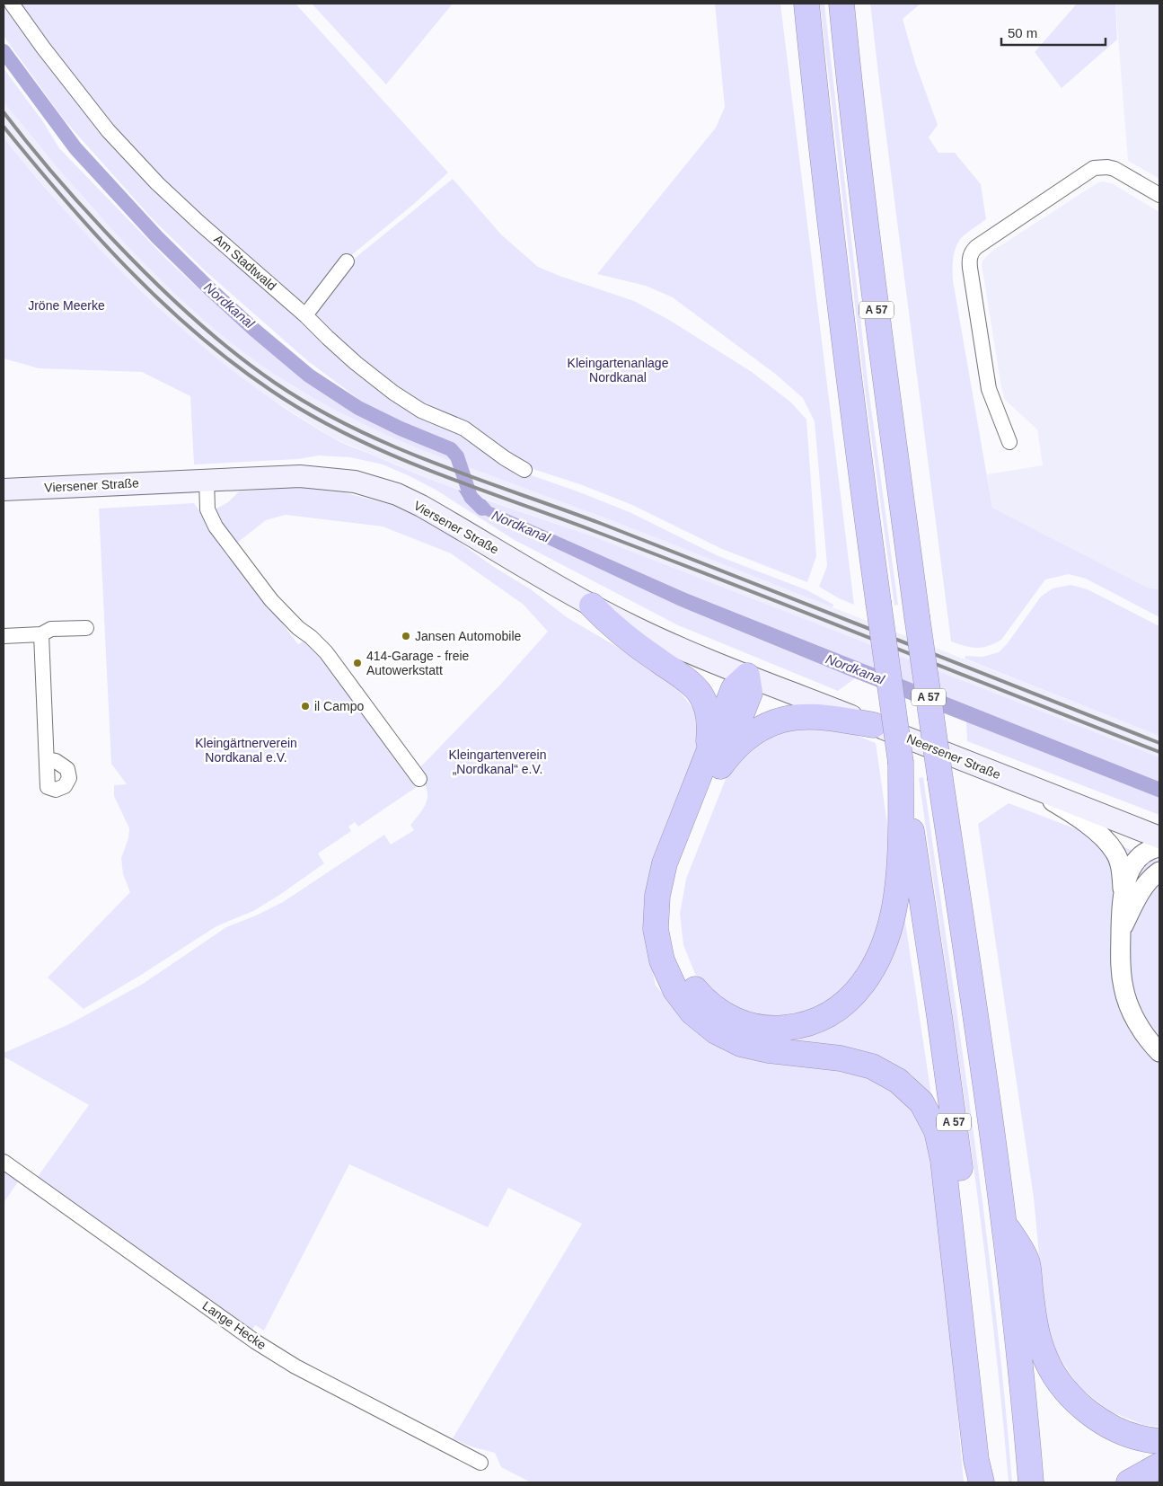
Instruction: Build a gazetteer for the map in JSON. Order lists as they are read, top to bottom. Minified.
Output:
{"streets":{"highway":["A 57"],"main road":["Viersener Straße","Neersener Straße"],"street":["Am Stadtwald","Lange Hecke"]},"crossings":[["Viersener Straße","Neersener Straße"]],"water":["Nordkanal"],"parks":["Jröne Meerke","Kleingartenanlage Nordkanal","Kleingärtnerverein Nordkanal e.V.","Kleingartenverein „Nordkanal“ e.V."],"places":["Jansen Automobile","414-Garage - freie Autowerkstatt","il Campo"],"scale_bar":"50 m"}
